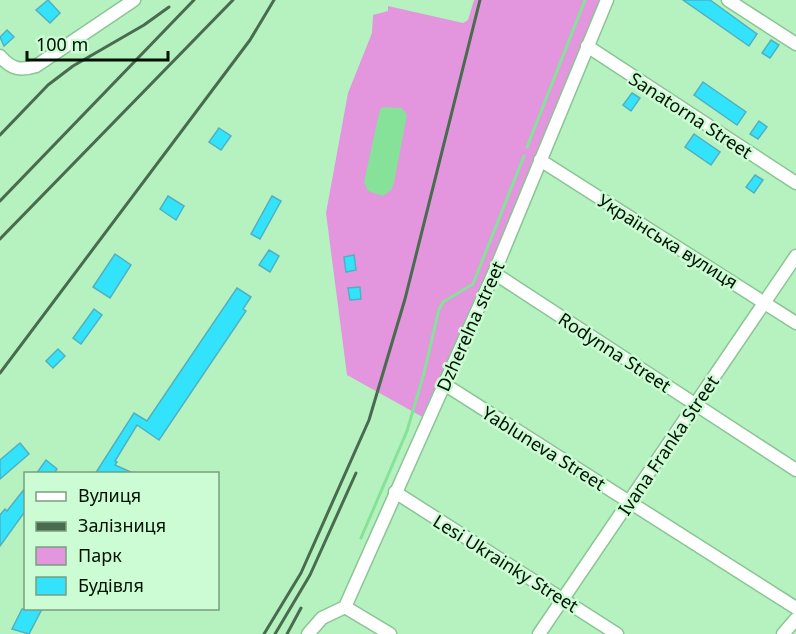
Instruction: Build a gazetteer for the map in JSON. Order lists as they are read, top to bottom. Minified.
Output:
{"streets":{"street":["Sanatorna Street","Українська вулиця","Dzherelna street","Rodynna Street","Ivana Franka Street","Yabluneva Street","Lesi Ukrainky Street"]},"crossings":[["Sanatorna Street","Dzherelna street"],["Українська вулиця","Dzherelna street"],["Українська вулиця","Ivana Franka Street"],["Dzherelna street","Rodynna Street"],["Dzherelna street","Yabluneva Street"],["Dzherelna street","Lesi Ukrainky Street"],["Rodynna Street","Ivana Franka Street"],["Ivana Franka Street","Yabluneva Street"],["Ivana Franka Street","Lesi Ukrainky Street"]],"legend":["Вулиця","Залізниця","Парк","Будівля"],"scale_bar":"100 m"}
